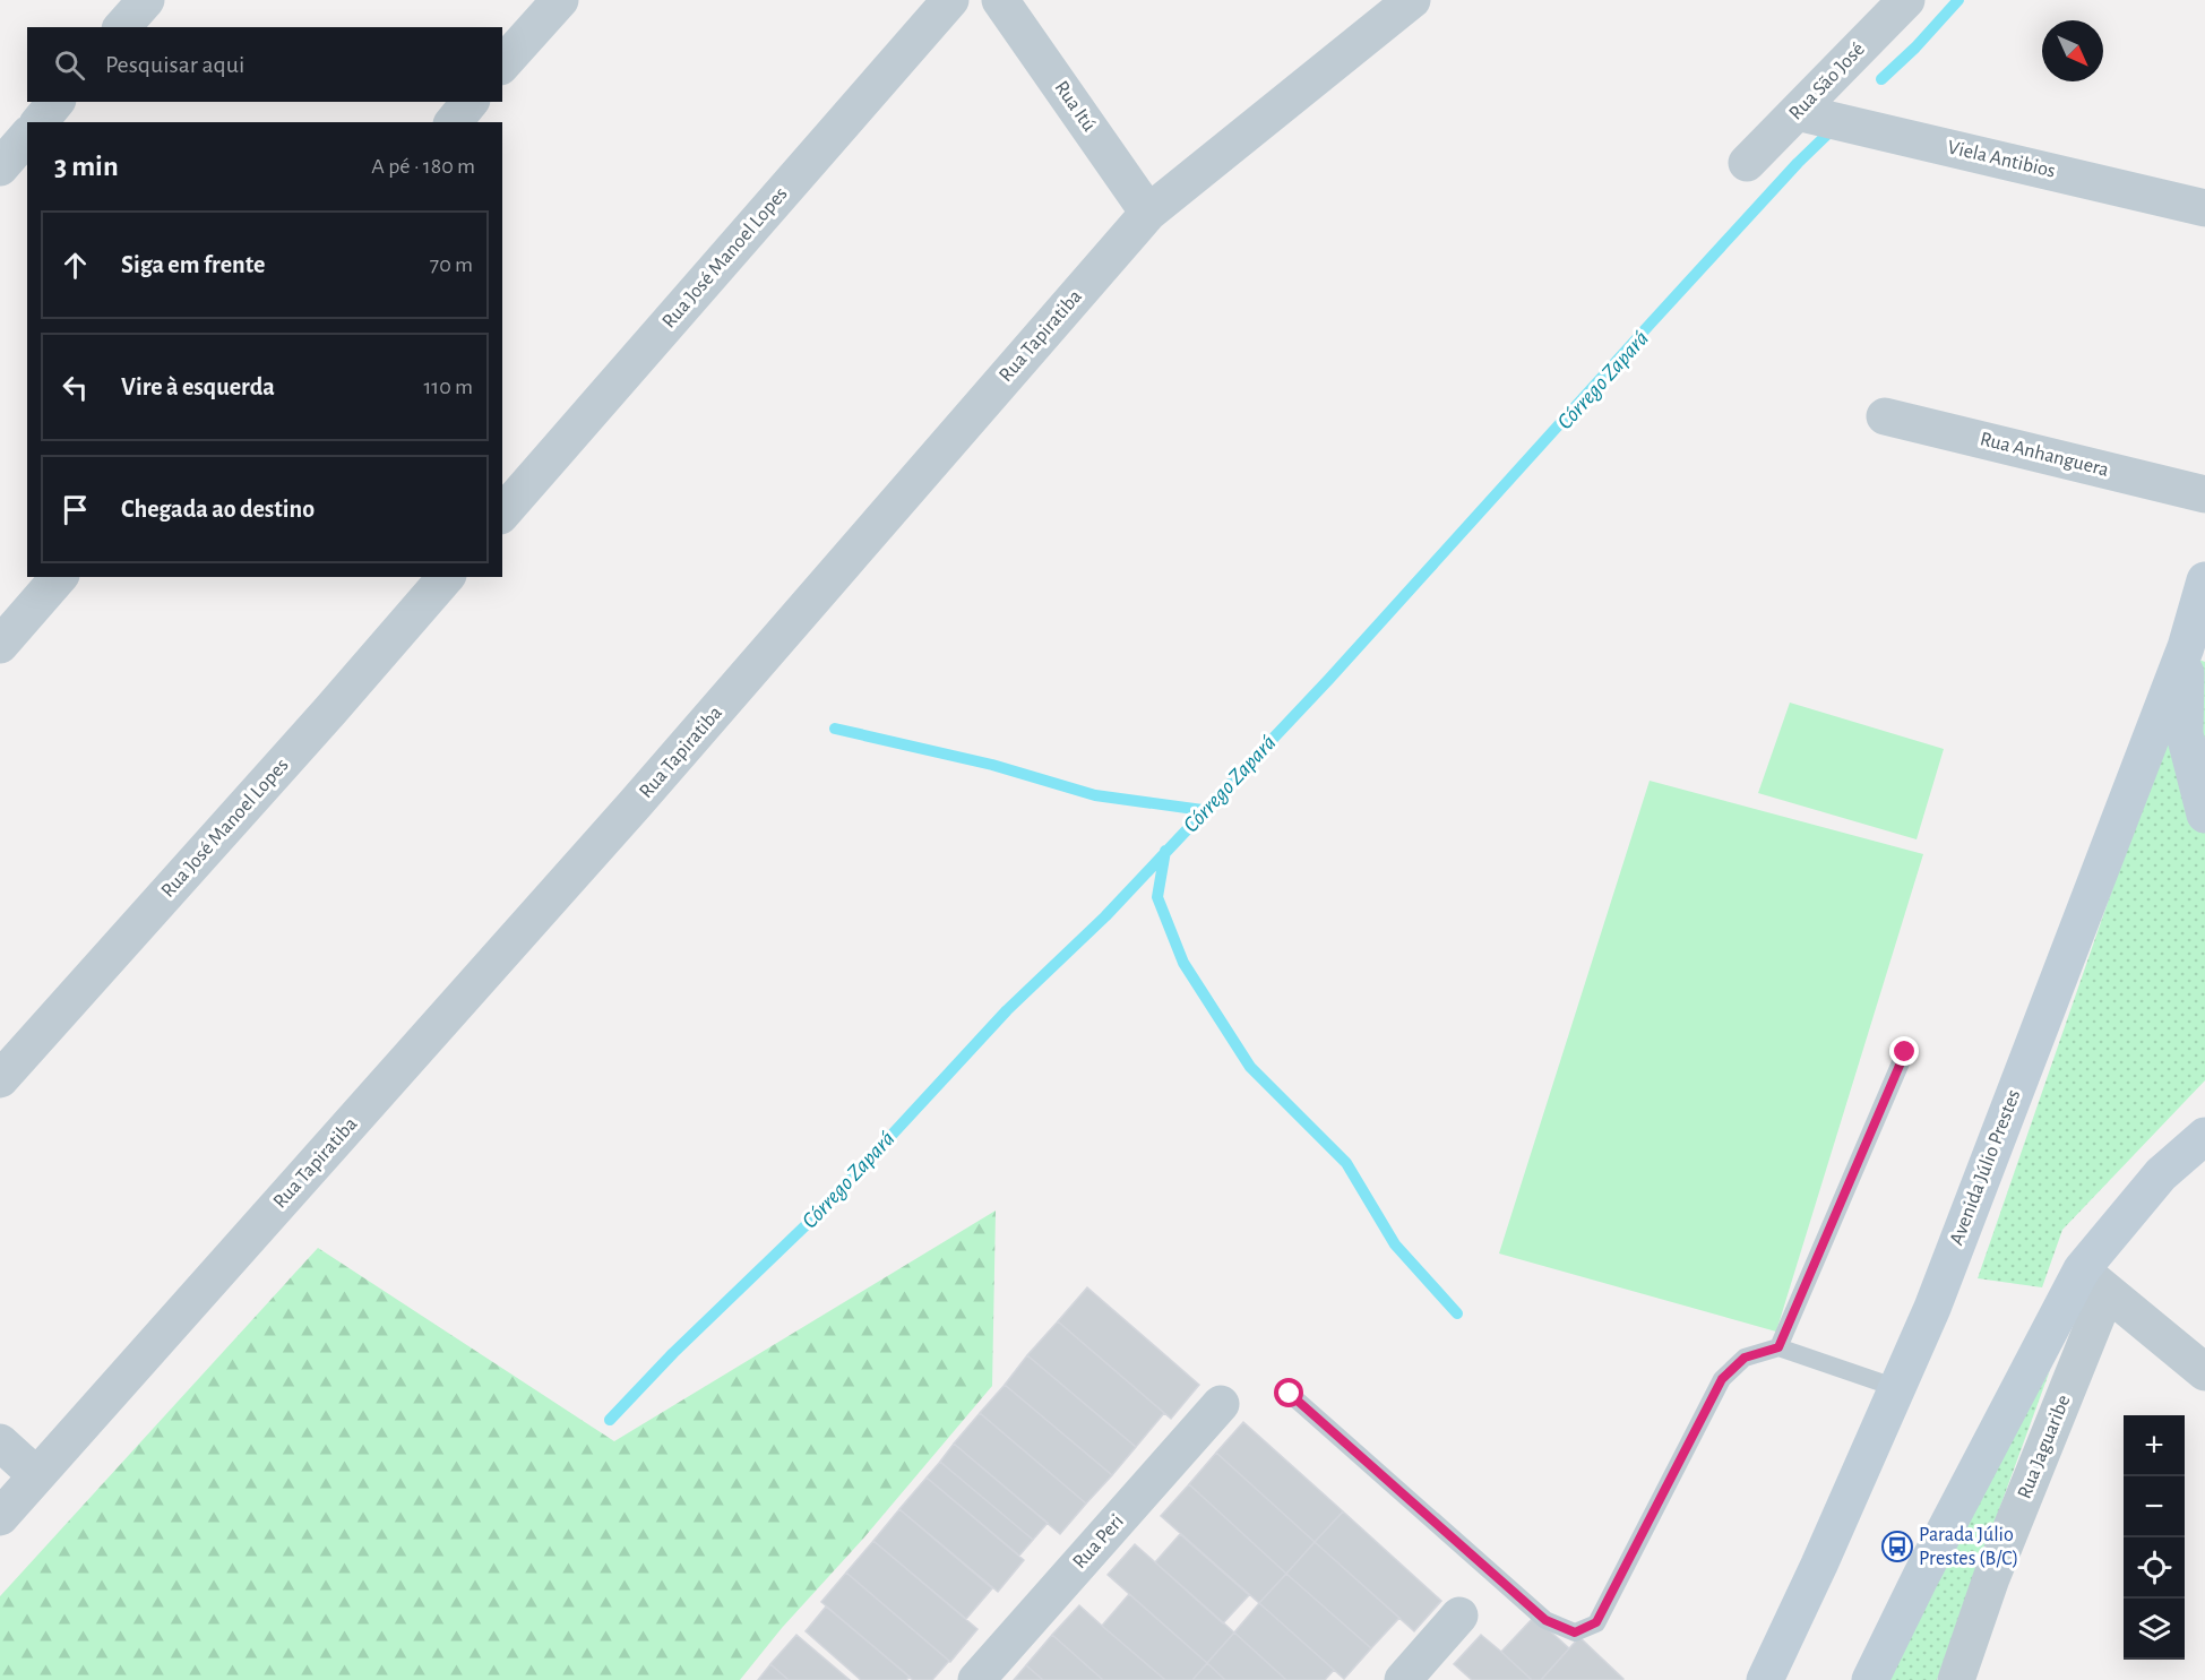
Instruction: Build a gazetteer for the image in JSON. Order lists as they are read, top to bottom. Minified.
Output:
{"streets":{"main road":["Avenida Júlio Prestes"],"street":["Rua São José","Rua Itú","Viela Antibios","Rua José Manoel Lopes","Rua Tapiratiba","Rua Anhanguera","Rua Jaguaribe","Rua Peri"]},"crossings":[["Rua São José","Viela Antibios"],["Rua Itú","Rua Tapiratiba"]],"water":["Córrego Zapará"],"places":{"bus stop":["Parada Júlio Prestes (B/C)"]},"north":"bottom right","page":{"search":"Pesquisar aqui","heading":["3 min","A pé · 180 m"],"list":[["Siga em frente","70 m"],["Vire à esquerda","110 m"],"Chegada ao destino"],"map_buttons":["+","−"]}}
